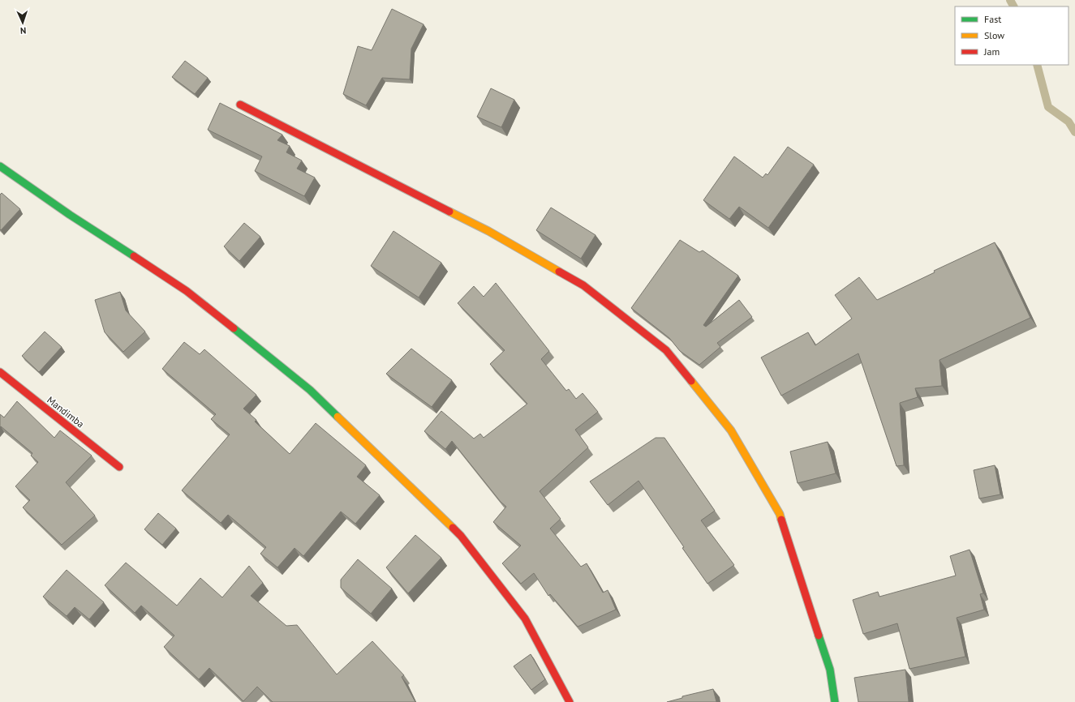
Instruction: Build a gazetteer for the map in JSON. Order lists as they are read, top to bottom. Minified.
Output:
{"streets":{"street":["Mandimba"]},"legend":["Fast","Slow","Jam"],"north":"bottom"}
